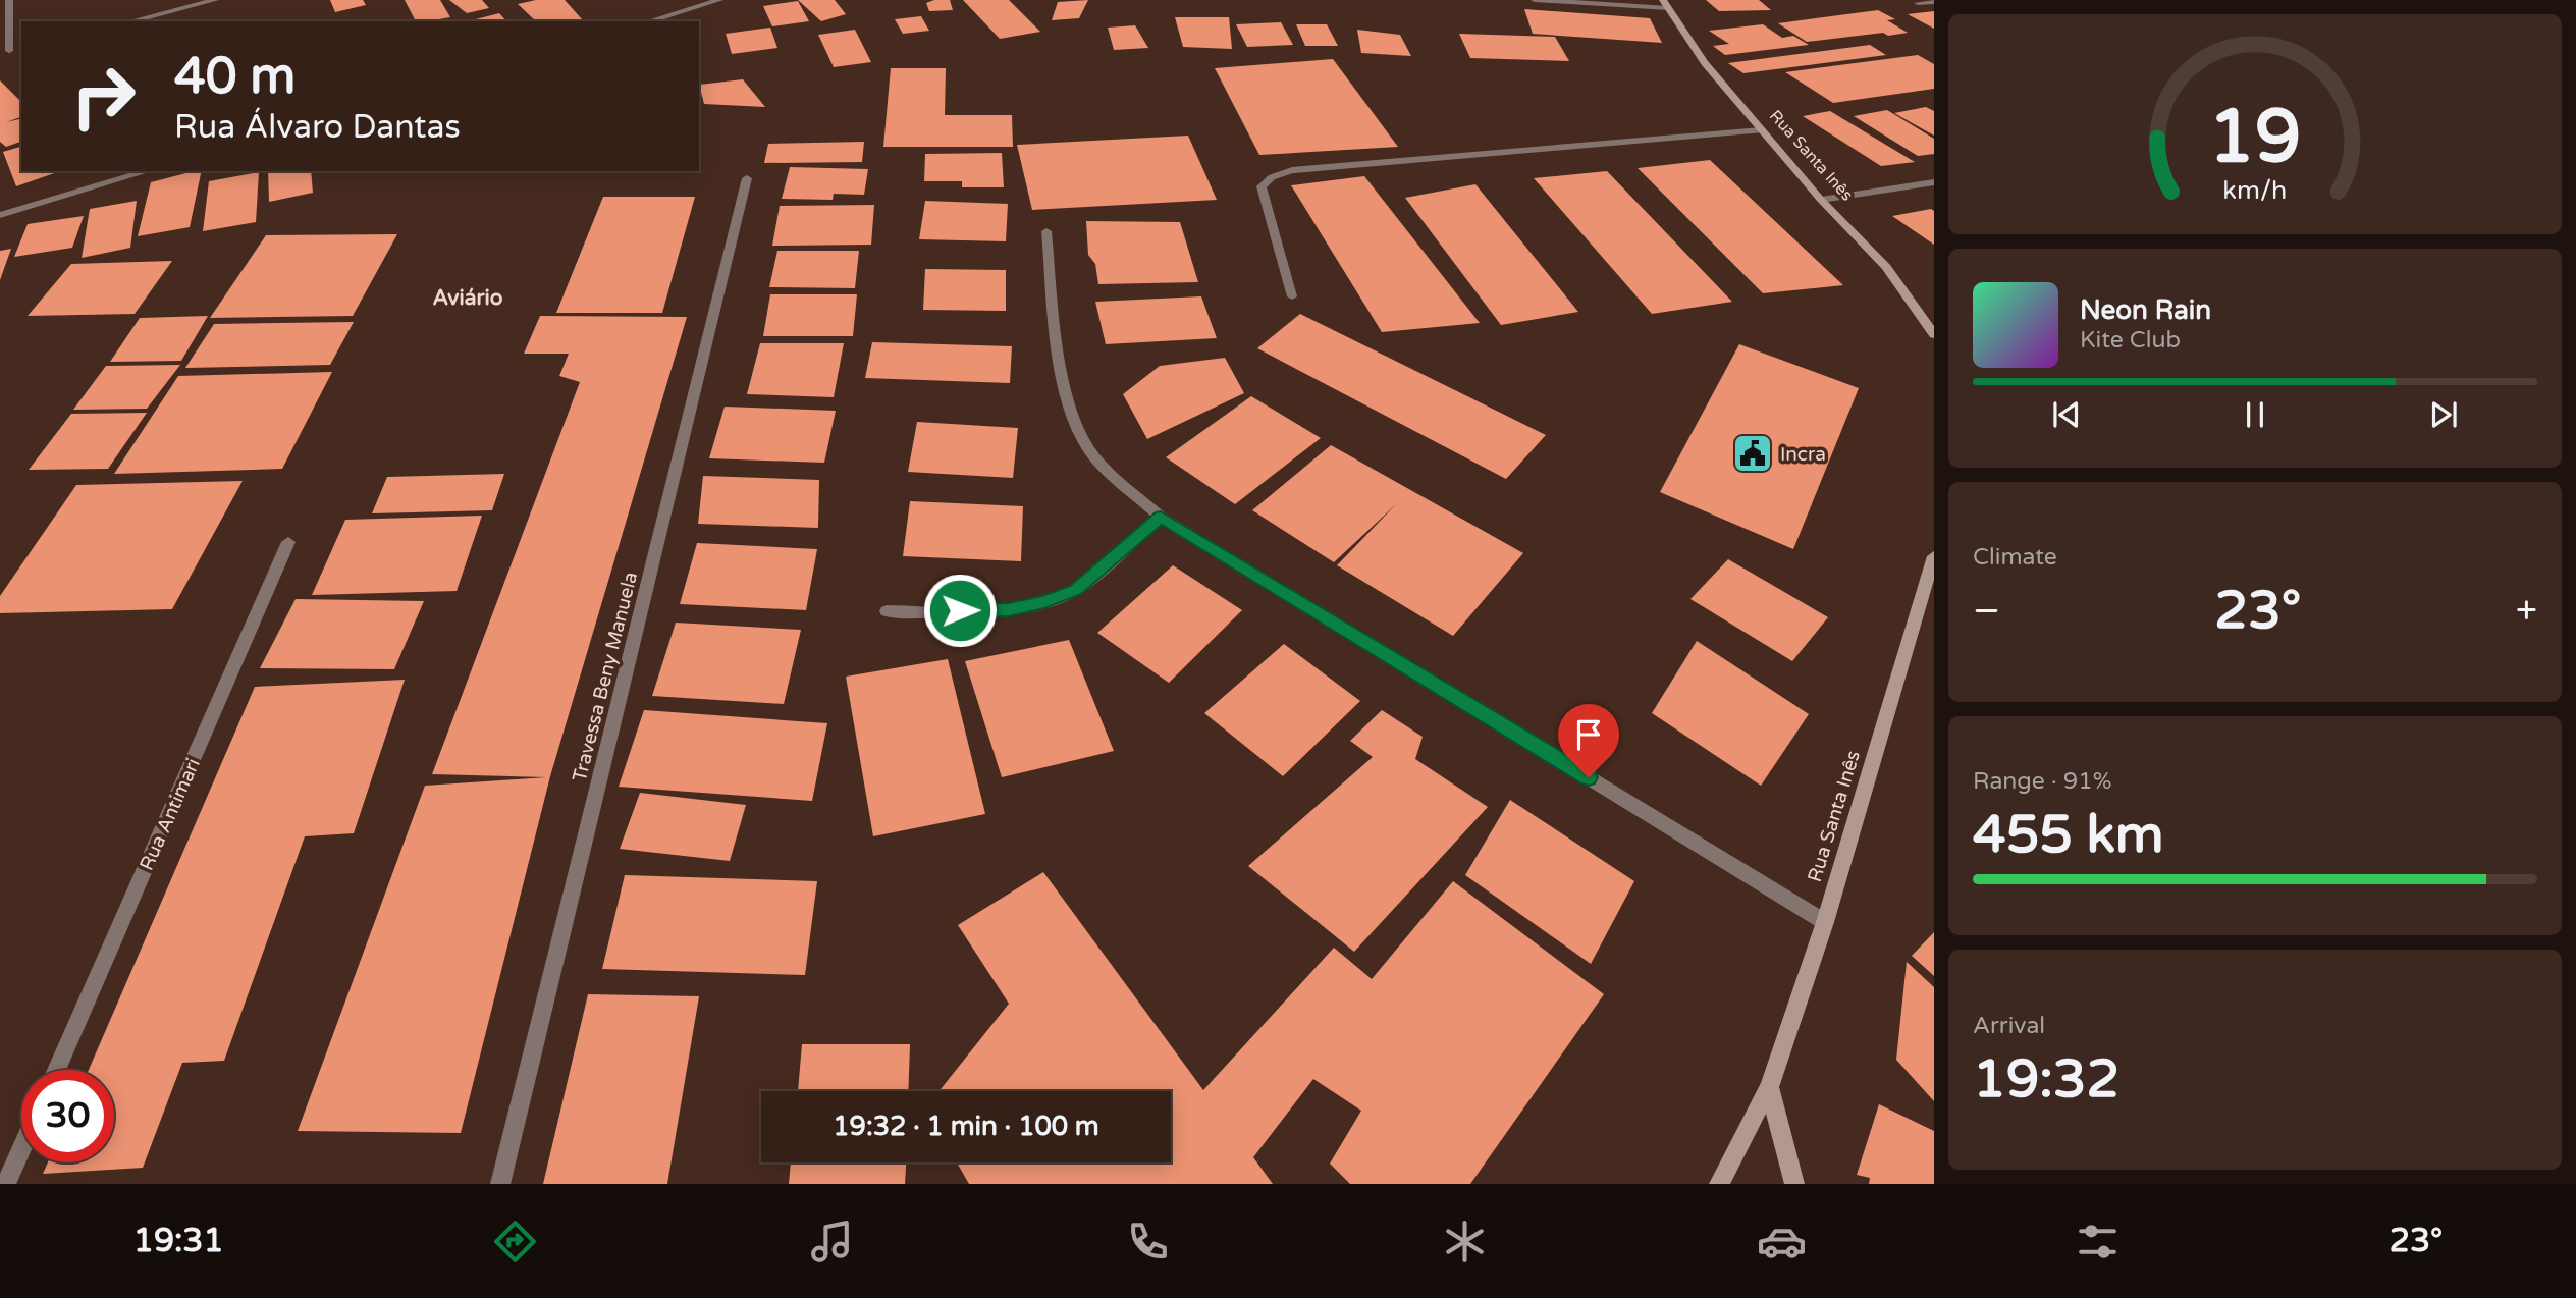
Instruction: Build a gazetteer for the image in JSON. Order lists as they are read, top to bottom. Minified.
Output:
{"streets":{"street":["Rua Santa Inês","Travessa Beny Manuela","Rua Antimari"]},"districts":["Aviário"],"places":{"public building":["Incra"]},"page":{"turn":["40 m","Rua Álvaro Dantas"],"song":["Neon Rain","Kite Club"],"tile":["Climate",["Range · 91%","455 km"],["Arrival","19:32"]],"heat":["−","23°","+"],"limit":"30","trip":"19:32 · 1 min · 100 m","tabs":["19:31","23°"],"gauge":["19","km/h"]}}
